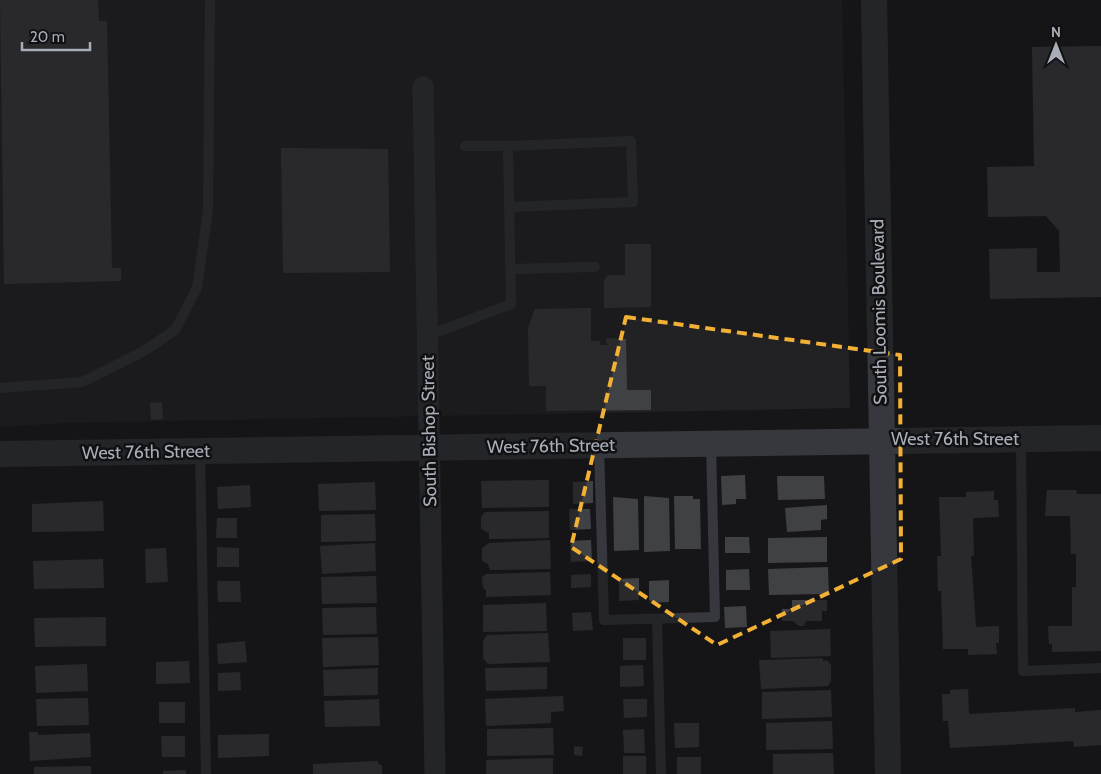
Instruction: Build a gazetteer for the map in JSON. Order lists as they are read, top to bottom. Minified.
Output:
{"streets":{"street":["South Loomis Boulevard","South Bishop Street","West 76th Street"]},"crossings":[["South Loomis Boulevard","West 76th Street"],["South Bishop Street","West 76th Street"]],"scale_bar":"20 m","north":"top"}
